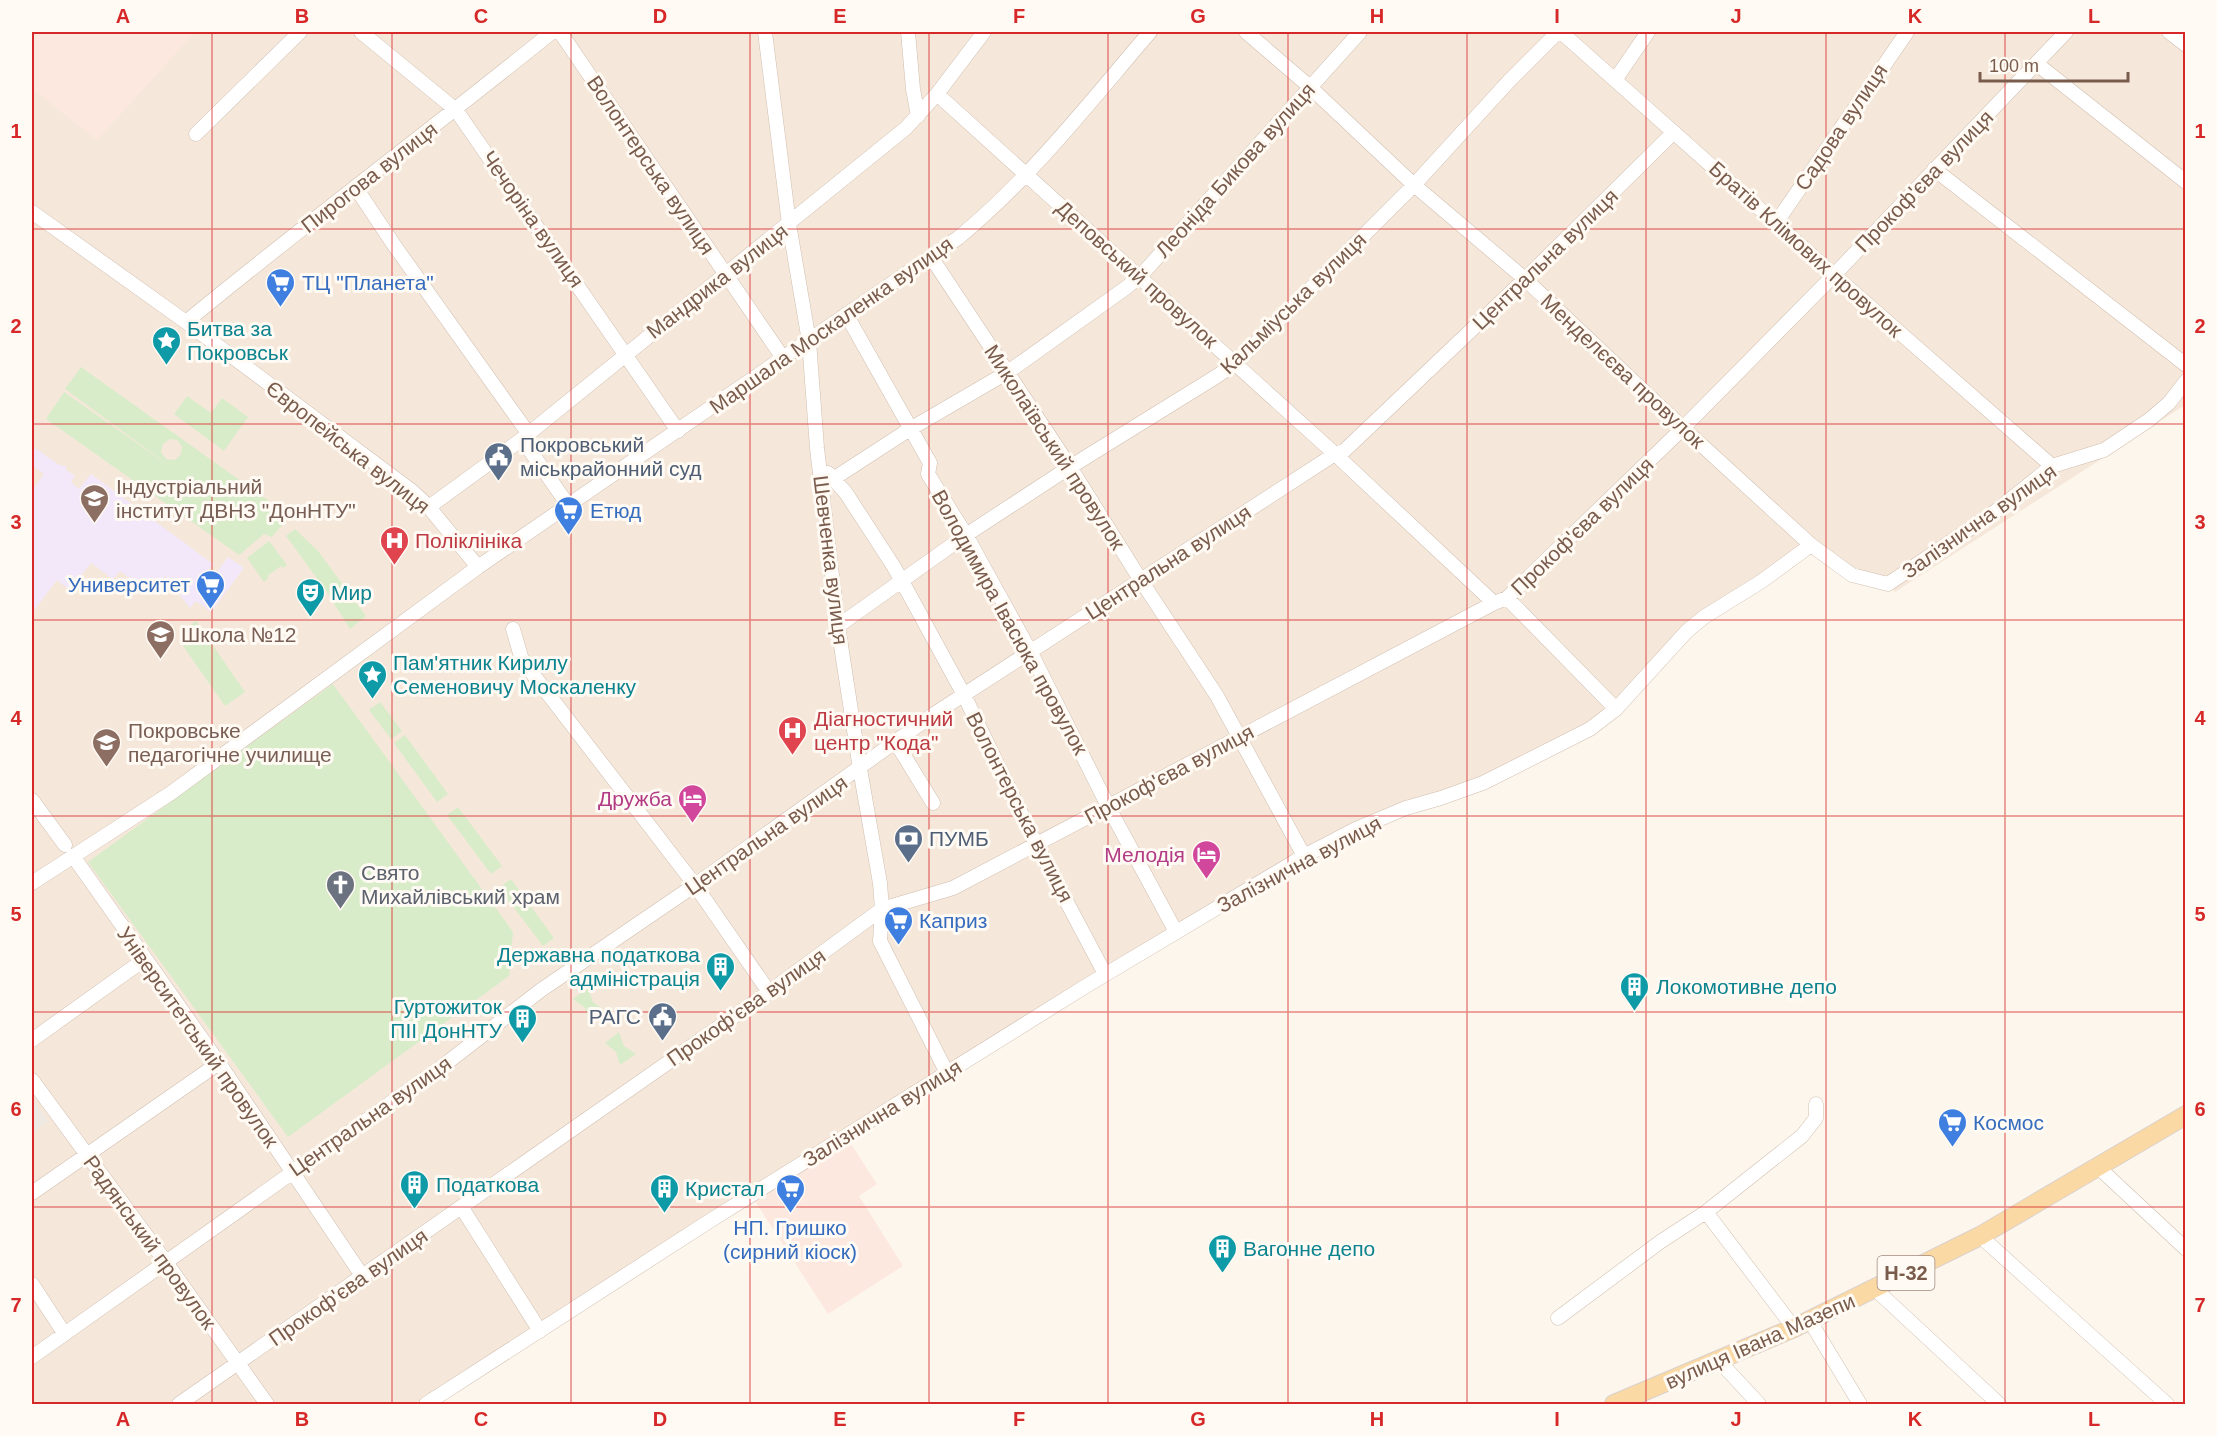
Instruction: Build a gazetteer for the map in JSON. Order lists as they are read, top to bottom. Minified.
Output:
{"streets":{"main road":["Н-32","вулиця Івана Мазепи"],"street":["Садова вулиця","Волонтерська вулиця","Леоніда Бикова вулиця","Пирогова вулиця","Прокоф'єва вулиця","Чечоріна вулиця","Братів Клімових провулок","Центральна вулиця","Деповський провулок","Мандрика вулиця","Кальміуська вулиця","Маршала Москаленка вулиця","Менделєєва провулок","Європейська вулиця","Миколаївський провулок","Залізнична вулиця","Шевченка вулиця","Володимира Івасюка провулок","Університетський провулок","Радянський провулок"]},"crossings":[["Садова вулиця","Братів Клімових провулок"],["Волонтерська вулиця","Леоніда Бикова вулиця"],["Волонтерська вулиця","Прокоф'єва вулиця"],["Волонтерська вулиця","Центральна вулиця"],["Волонтерська вулиця","Мандрика вулиця"],["Волонтерська вулиця","Кальміуська вулиця"],["Волонтерська вулиця","Маршала Москаленка вулиця"],["Волонтерська вулиця","Залізнична вулиця"],["Волонтерська вулиця","Шевченка вулиця"],["Леоніда Бикова вулиця","Деповський провулок"],["Леоніда Бикова вулиця","Менделєєва провулок"],["Леоніда Бикова вулиця","Миколаївський провулок"],["Леоніда Бикова вулиця","Володимира Івасюка провулок"],["Пирогова вулиця","Чечоріна вулиця"],["Пирогова вулиця","Європейська вулиця"],["Прокоф'єва вулиця","Братів Клімових провулок"],["Прокоф'єва вулиця","Деповський провулок"],["Прокоф'єва вулиця","Менделєєва провулок"],["Прокоф'єва вулиця","Миколаївський провулок"],["Прокоф'єва вулиця","Шевченка вулиця"],["Прокоф'єва вулиця","Володимира Івасюка провулок"],["Прокоф'єва вулиця","Університетський провулок"],["Прокоф'єва вулиця","Радянський провулок"],["Чечоріна вулиця","Мандрика вулиця"],["Чечоріна вулиця","Маршала Москаленка вулиця"],["Братів Клімових провулок","Центральна вулиця"],["Братів Клімових провулок","Кальміуська вулиця"],["Братів Клімових провулок","Залізнична вулиця"],["Центральна вулиця","Деповський провулок"],["Центральна вулиця","Менделєєва провулок"],["Центральна вулиця","Миколаївський провулок"],["Центральна вулиця","Шевченка вулиця"],["Центральна вулиця","Володимира Івасюка провулок"],["Центральна вулиця","Університетський провулок"],["Центральна вулиця","Радянський провулок"],["Деповський провулок","Мандрика вулиця"],["Деповський провулок","Кальміуська вулиця"],["Деповський провулок","Маршала Москаленка вулиця"],["Деповський провулок","Залізнична вулиця"],["Мандрика вулиця","Європейська вулиця"],["Мандрика вулиця","Шевченка вулиця"],["Кальміуська вулиця","Менделєєва провулок"],["Кальміуська вулиця","Миколаївський провулок"],["Кальміуська вулиця","Шевченка вулиця"],["Кальміуська вулиця","Володимира Івасюка провулок"],["Маршала Москаленка вулиця","Європейська вулиця"],["Маршала Москаленка вулиця","Миколаївський провулок"],["Маршала Москаленка вулиця","Шевченка вулиця"],["Маршала Москаленка вулиця","Володимира Івасюка провулок"],["Маршала Москаленка вулиця","Університетський провулок"],["Менделєєва провулок","Залізнична вулиця"],["Миколаївський провулок","Залізнична вулиця"],["Залізнична вулиця","Шевченка вулиця"],["Залізнична вулиця","Володимира Івасюка провулок"]],"places":{"supermarket":["ТЦ \"Планета\"","Етюд","Университет","Каприз","Космос","НП. Гришко (сирний кіоск)"],"place":["Битва за Покровськ","Пам'ятник Кирилу Семеновичу Москаленку"],"public building":["Покровський міськрайонний суд","РАГС"],"school or university":["Індустріальний інститут ДВНЗ \"ДонНТУ\"","Школа №12","Покровське педагогічне училище"],"hospital":["Поліклініка","Діагностичний центр \"Кода\""],"theatre":["Мир"],"hotel":["Дружба","Мелодія"],"bank":["ПУМБ"],"church":["Свято Михайлівський храм"],"building":["Державна податкова адміністрація","Локомотивне депо","Гуртожиток ПІІ ДонНТУ","Податкова","Кристал","Вагонне депо"]},"scale_bar":"100 m","grid":{"columns":["A","B","C","D","E","F","G","H","I","J","K","L"],"rows":["1","2","3","4","5","6","7"]}}
